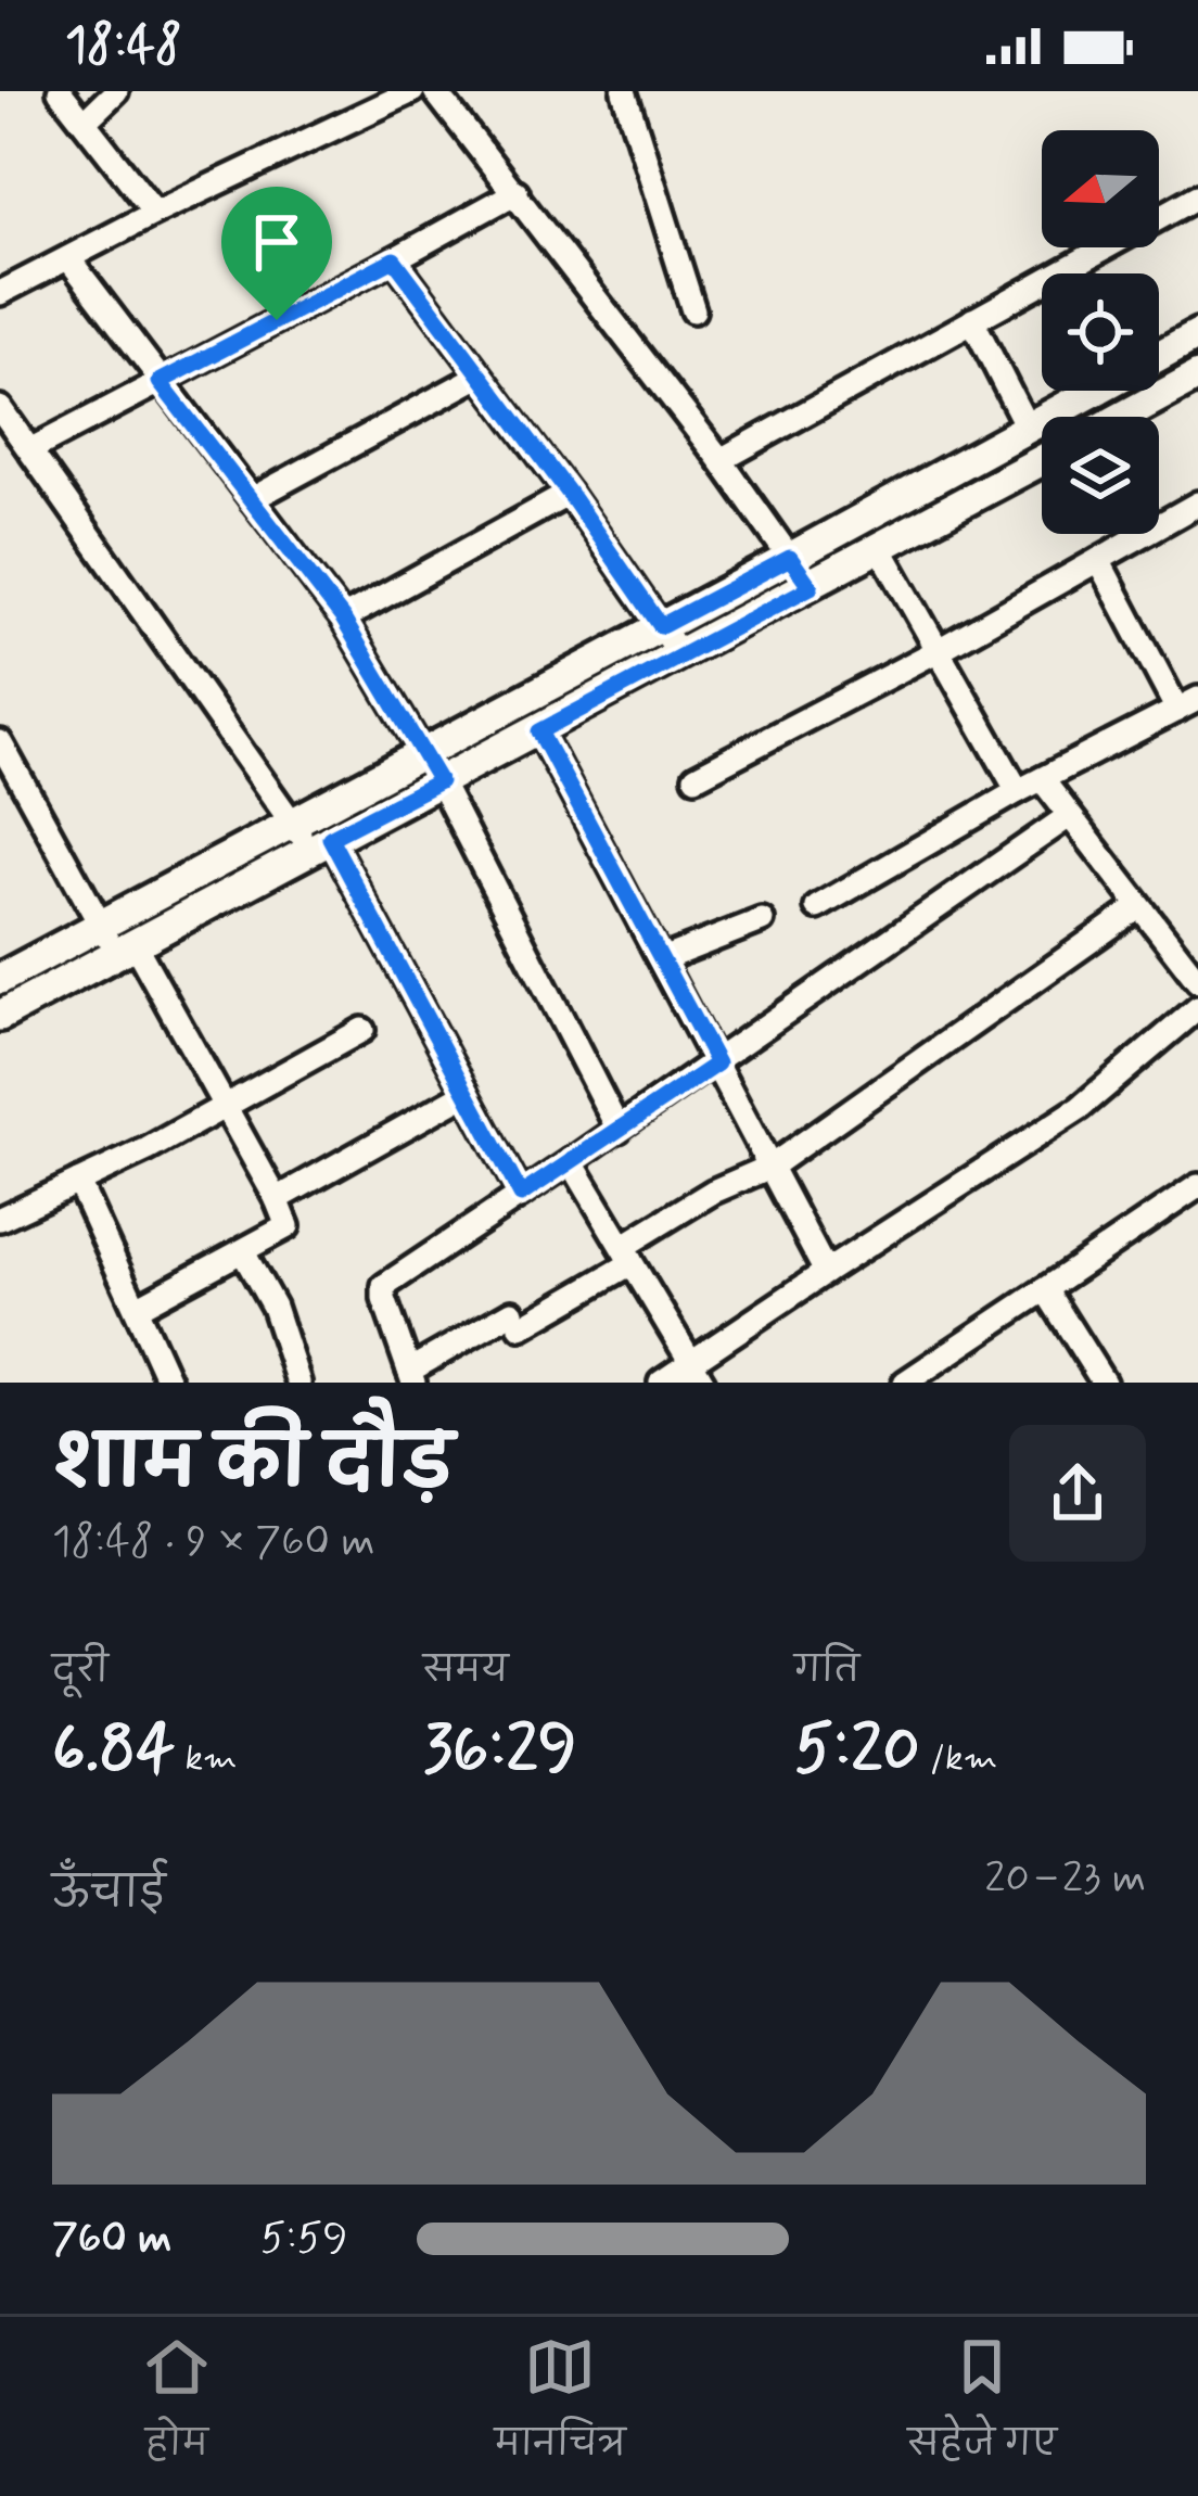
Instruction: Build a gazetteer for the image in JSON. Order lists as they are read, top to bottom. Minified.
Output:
{"north":"left","page":{"status":"18:48","heading":["शाम की दौड़","18:48 · 9 × 760 m"],"stats":[["दूरी","6.84 km"],["समय","36:29"],["गति","5:20 /km"]],"chart":["ऊँचाई","20–23 m"],"list":[{"name":"760 m","note":"5:59"}],"tabs":["होम","मानचित्र","सहेजे गए"]}}
